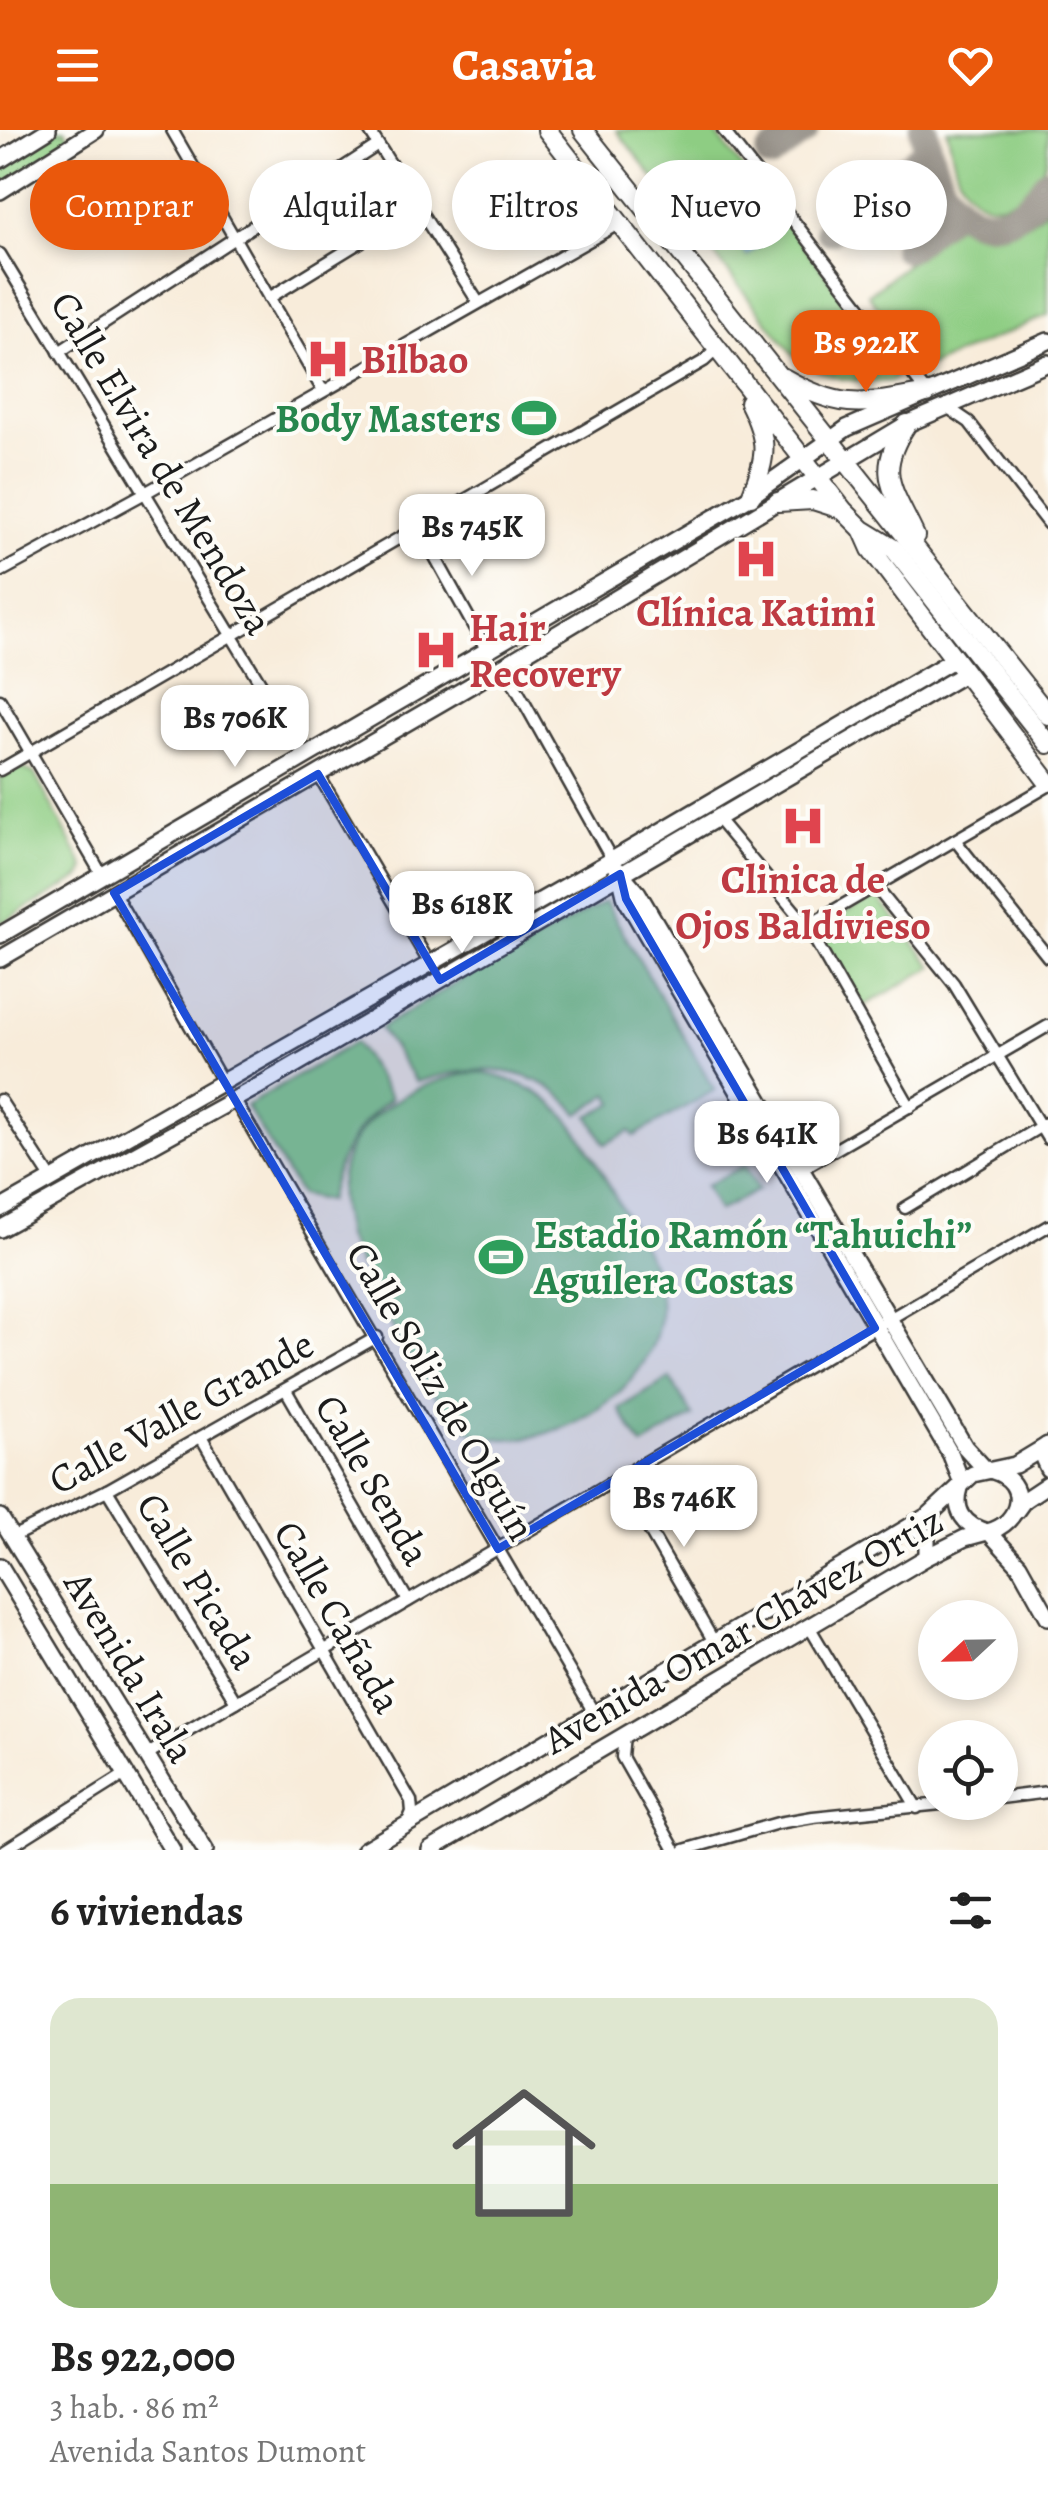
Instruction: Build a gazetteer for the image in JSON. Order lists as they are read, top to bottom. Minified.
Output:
{"streets":{"main road":["Avenida Omar Chávez Ortiz","Avenida Irala"],"street":["Calle Elvira de Mendoza","Calle Soliz de Olguín","Calle Valle Grande","Calle Senda","Calle Picada","Calle Cañada"]},"crossings":[["Calle Soliz de Olguín","Calle Valle Grande"],["Calle Soliz de Olguín","Avenida Omar Chávez Ortiz"],["Calle Valle Grande","Calle Senda"],["Calle Valle Grande","Calle Picada"],["Calle Valle Grande","Calle Cañada"],["Calle Valle Grande","Avenida Irala"],["Calle Cañada","Avenida Omar Chávez Ortiz"]],"places":{"hospital":["Bilbao","Clínica Katimi","Hair Recovery","Clinica de Ojos Baldivieso"],"sports":["Body Masters","Estadio Ramón “Tahuichi” Aguilera Costas"]},"north":"left","page":{"header":"Casavia","chip":["Comprar","Alquilar","Filtros","Nuevo","Piso"],"price":["Bs 922K","Bs 745K","Bs 706K","Bs 618K","Bs 641K","Bs 746K"],"heading":"6 viviendas","list":[{"name":"Bs 922,000","note":"3 hab. · 86 m² · Avenida Santos Dumont"}]}}
